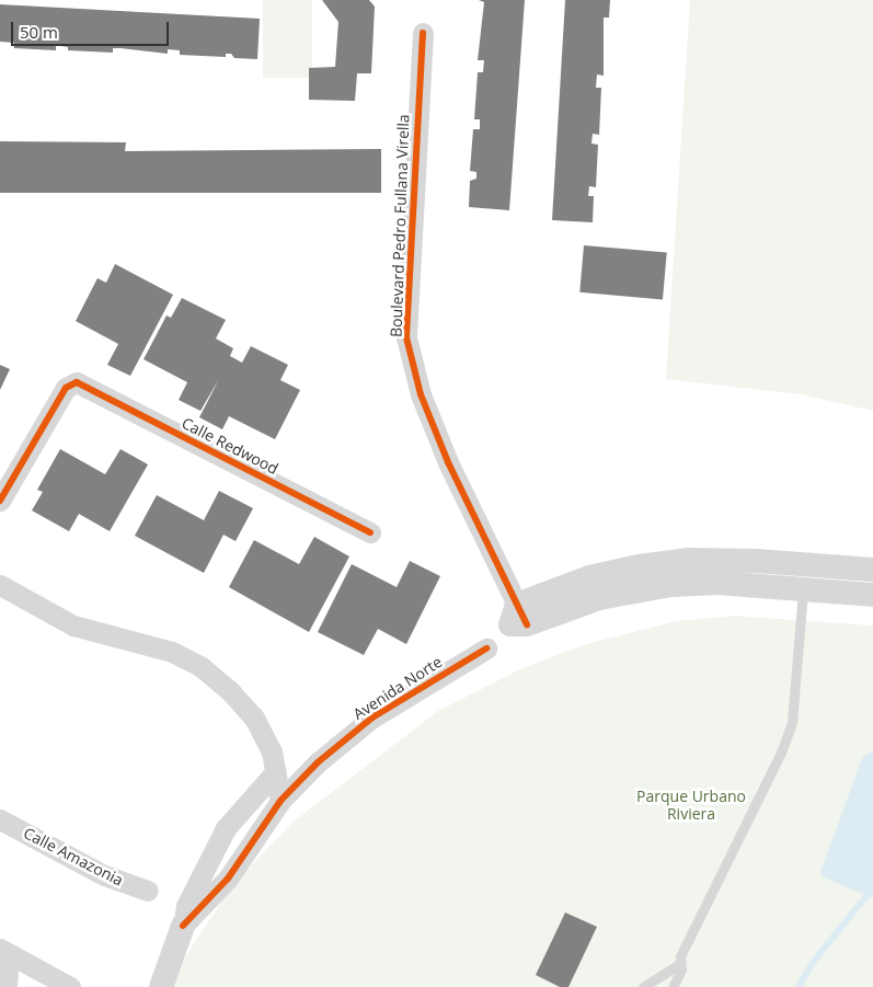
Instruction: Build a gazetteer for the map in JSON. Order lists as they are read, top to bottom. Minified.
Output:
{"streets":{"street":["Boulevard Pedro Fullana Virella","Calle Redwood","Avenida Norte","Calle Amazonia"]},"parks":["Parque Urbano Riviera"],"scale_bar":"50 m"}
